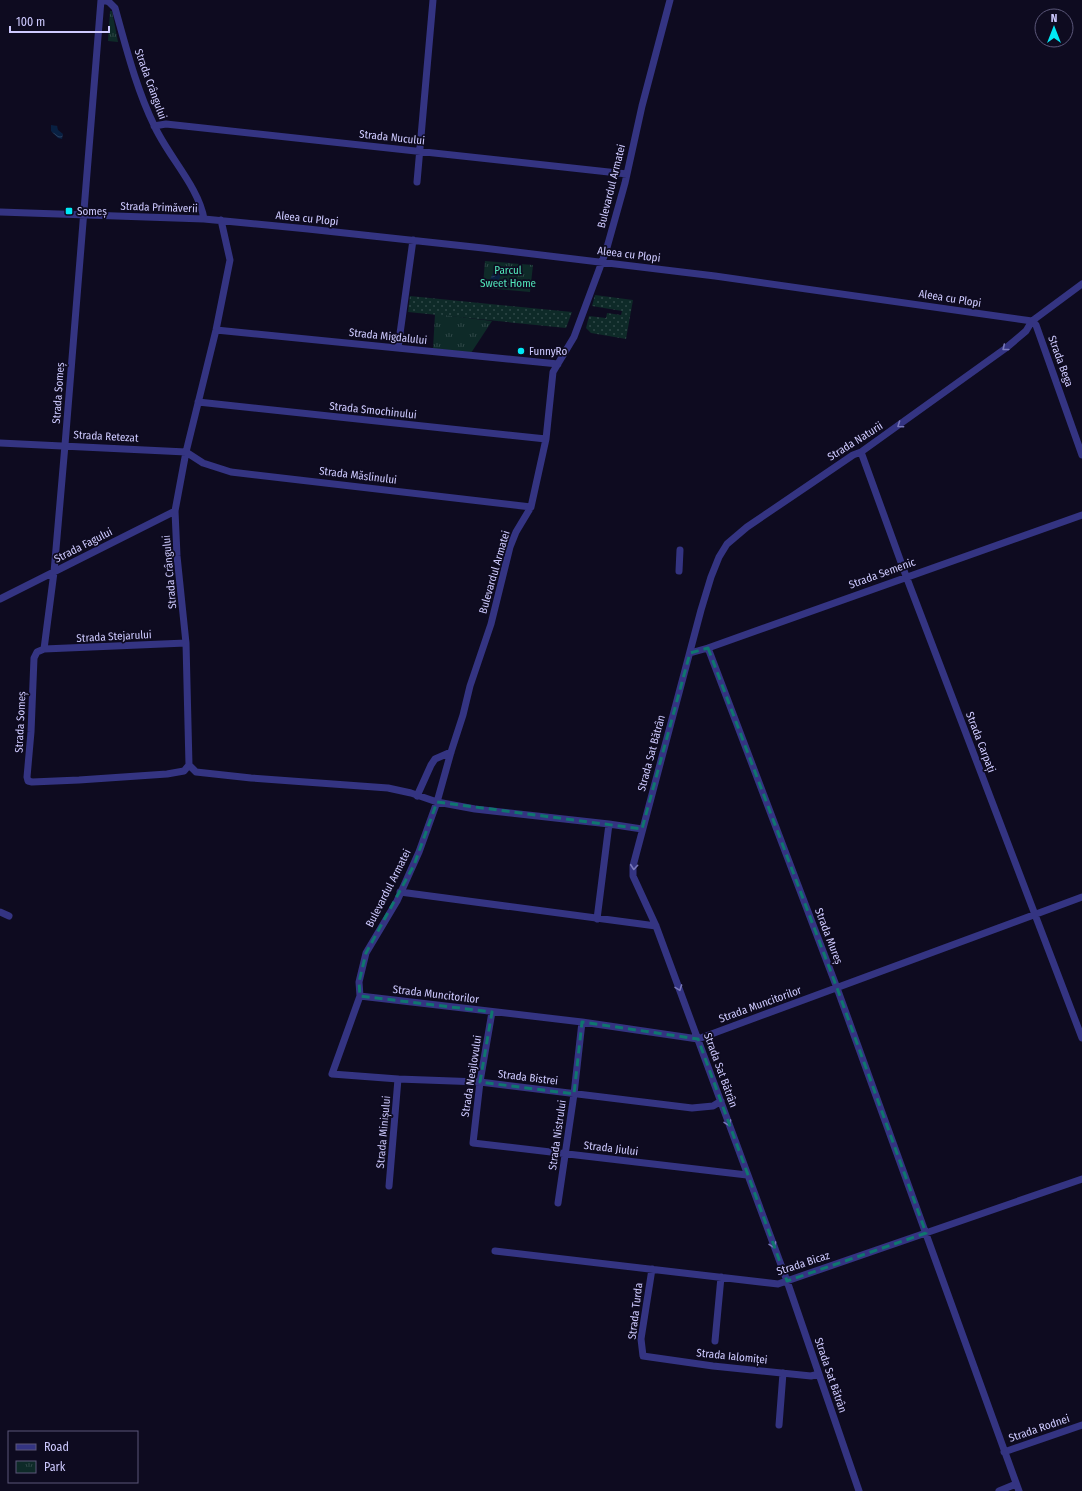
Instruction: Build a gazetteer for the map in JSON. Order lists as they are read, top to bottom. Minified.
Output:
{"streets":{"street":["Strada Crângului","Strada Nucului","Bulevardul Armatei","Strada Primăverii","Aleea cu Plopi","Strada Migdalului","Strada Bega","Strada Someș","Strada Smochinului","Strada Retezat","Strada Naturii","Strada Măslinului","Strada Fagului","Strada Semenic","Strada Stejarului","Strada Carpați","Strada Sat Bătrân","Strada Mureș","Strada Muncitorilor","Strada Neajlovului","Strada Bistrei","Strada Minișului","Strada Nistrului","Strada Jiului","Strada Bicaz","Strada Turda","Strada Ialomiței","Strada Rodnei"]},"crossings":[["Strada Crângului","Strada Nucului"],["Strada Crângului","Strada Primăverii"],["Strada Crângului","Aleea cu Plopi"],["Strada Crângului","Strada Migdalului"],["Strada Crângului","Strada Someș"],["Strada Crângului","Strada Smochinului"],["Strada Crângului","Strada Retezat"],["Strada Crângului","Strada Măslinului"],["Strada Crângului","Strada Fagului"],["Strada Crângului","Strada Stejarului"],["Strada Nucului","Bulevardul Armatei"],["Bulevardul Armatei","Aleea cu Plopi"],["Bulevardul Armatei","Strada Migdalului"],["Bulevardul Armatei","Strada Smochinului"],["Bulevardul Armatei","Strada Măslinului"],["Bulevardul Armatei","Strada Muncitorilor"],["Bulevardul Armatei","Strada Bistrei"],["Strada Primăverii","Aleea cu Plopi"],["Strada Primăverii","Strada Someș"],["Aleea cu Plopi","Strada Bega"],["Aleea cu Plopi","Strada Naturii"],["Strada Bega","Strada Naturii"],["Strada Someș","Strada Retezat"],["Strada Someș","Strada Fagului"],["Strada Someș","Strada Stejarului"],["Strada Retezat","Strada Măslinului"],["Strada Naturii","Strada Semenic"],["Strada Naturii","Strada Carpați"],["Strada Naturii","Strada Sat Bătrân"],["Strada Semenic","Strada Carpați"],["Strada Semenic","Strada Sat Bătrân"],["Strada Semenic","Strada Mureș"],["Strada Carpați","Strada Muncitorilor"],["Strada Sat Bătrân","Strada Muncitorilor"],["Strada Sat Bătrân","Strada Bistrei"],["Strada Sat Bătrân","Strada Jiului"],["Strada Sat Bătrân","Strada Bicaz"],["Strada Sat Bătrân","Strada Ialomiței"],["Strada Mureș","Strada Muncitorilor"],["Strada Mureș","Strada Bicaz"],["Strada Mureș","Strada Rodnei"],["Strada Muncitorilor","Strada Neajlovului"],["Strada Muncitorilor","Strada Nistrului"],["Strada Neajlovului","Strada Bistrei"],["Strada Neajlovului","Strada Jiului"],["Strada Bistrei","Strada Minișului"],["Strada Bistrei","Strada Nistrului"],["Strada Nistrului","Strada Jiului"],["Strada Bicaz","Strada Turda"],["Strada Turda","Strada Ialomiței"]],"one_way":["Strada Naturii","Strada Sat Bătrân"],"parks":["Parcul Sweet Home"],"places":{"transit":["Someș"],"other":["FunnyRo"]},"legend":["Road","Park"],"scale_bar":"100 m","north":"top"}
